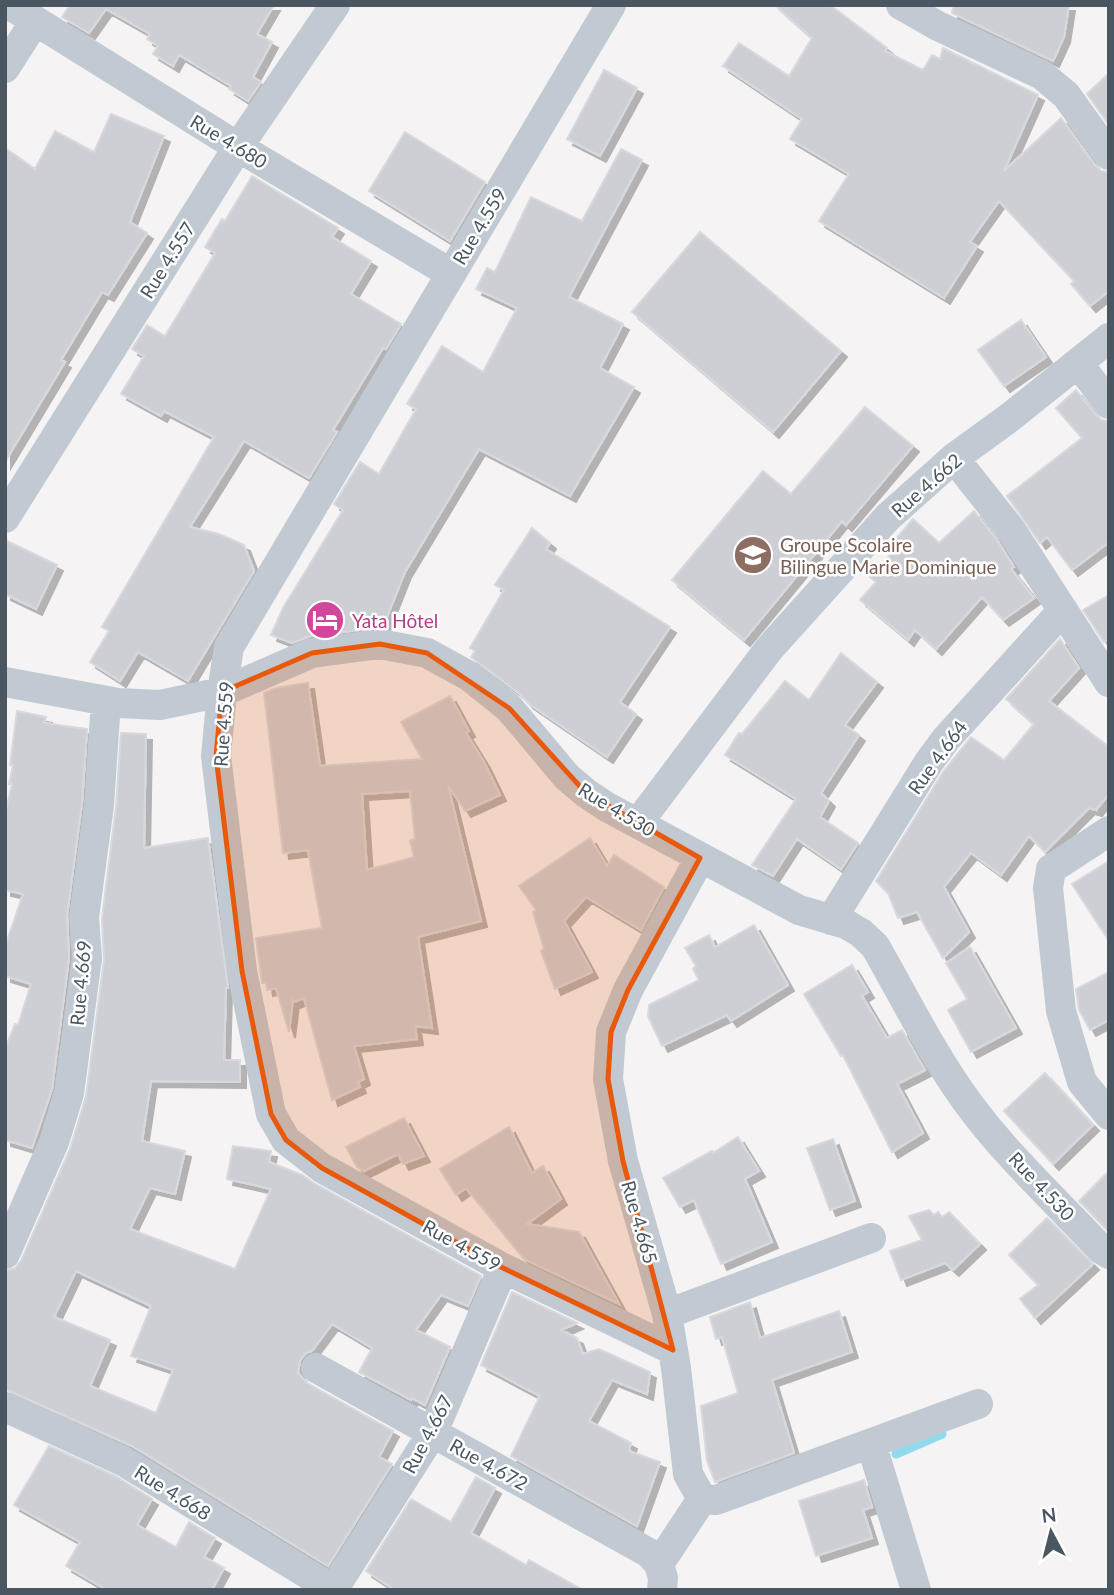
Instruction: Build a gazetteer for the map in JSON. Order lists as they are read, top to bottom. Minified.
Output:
{"streets":{"street":["Rue 4.680","Rue 4.559","Rue 4.557","Rue 4.662","Rue 4.664","Rue 4.530","Rue 4.669","Rue 4.665","Rue 4.667","Rue 4.672","Rue 4.668"]},"crossings":[["Rue 4.680","Rue 4.559"],["Rue 4.680","Rue 4.557"],["Rue 4.559","Rue 4.530"],["Rue 4.559","Rue 4.665"],["Rue 4.559","Rue 4.667"],["Rue 4.662","Rue 4.530"],["Rue 4.664","Rue 4.530"],["Rue 4.530","Rue 4.669"],["Rue 4.530","Rue 4.665"],["Rue 4.667","Rue 4.672"],["Rue 4.667","Rue 4.668"]],"places":{"school or university":["Groupe Scolaire Bilingue Marie Dominique"],"hotel":["Yata Hôtel"]},"north":"top"}
